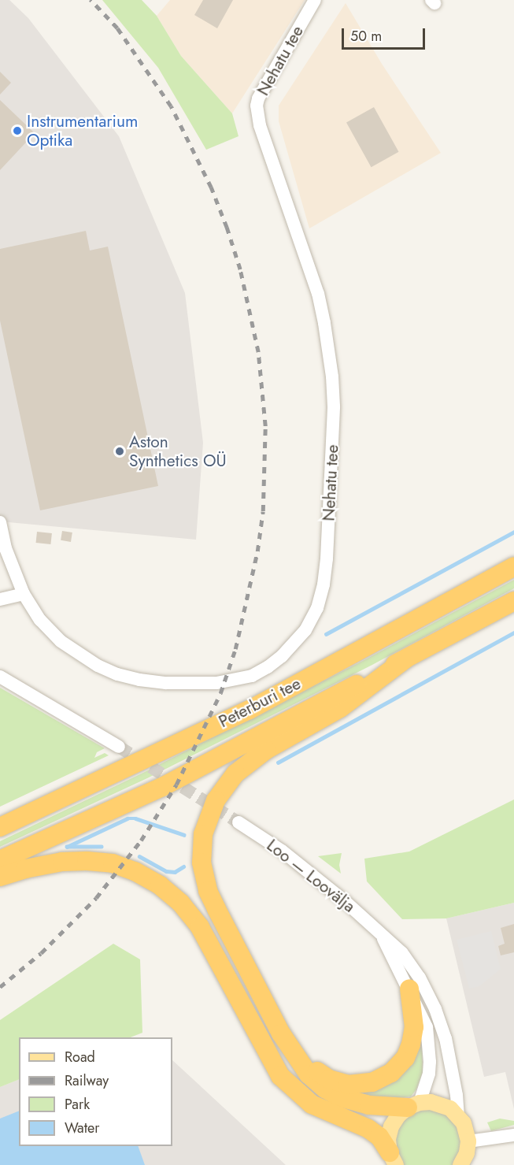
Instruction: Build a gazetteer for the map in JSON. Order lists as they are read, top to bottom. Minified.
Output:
{"streets":{"highway":["Peterburi tee"],"street":["Nehatu tee","Loo — Loovälja"]},"places":["Instrumentarium Optika","Aston Synthetics OÜ"],"legend":["Road","Railway","Park","Water"],"scale_bar":"50 m"}
